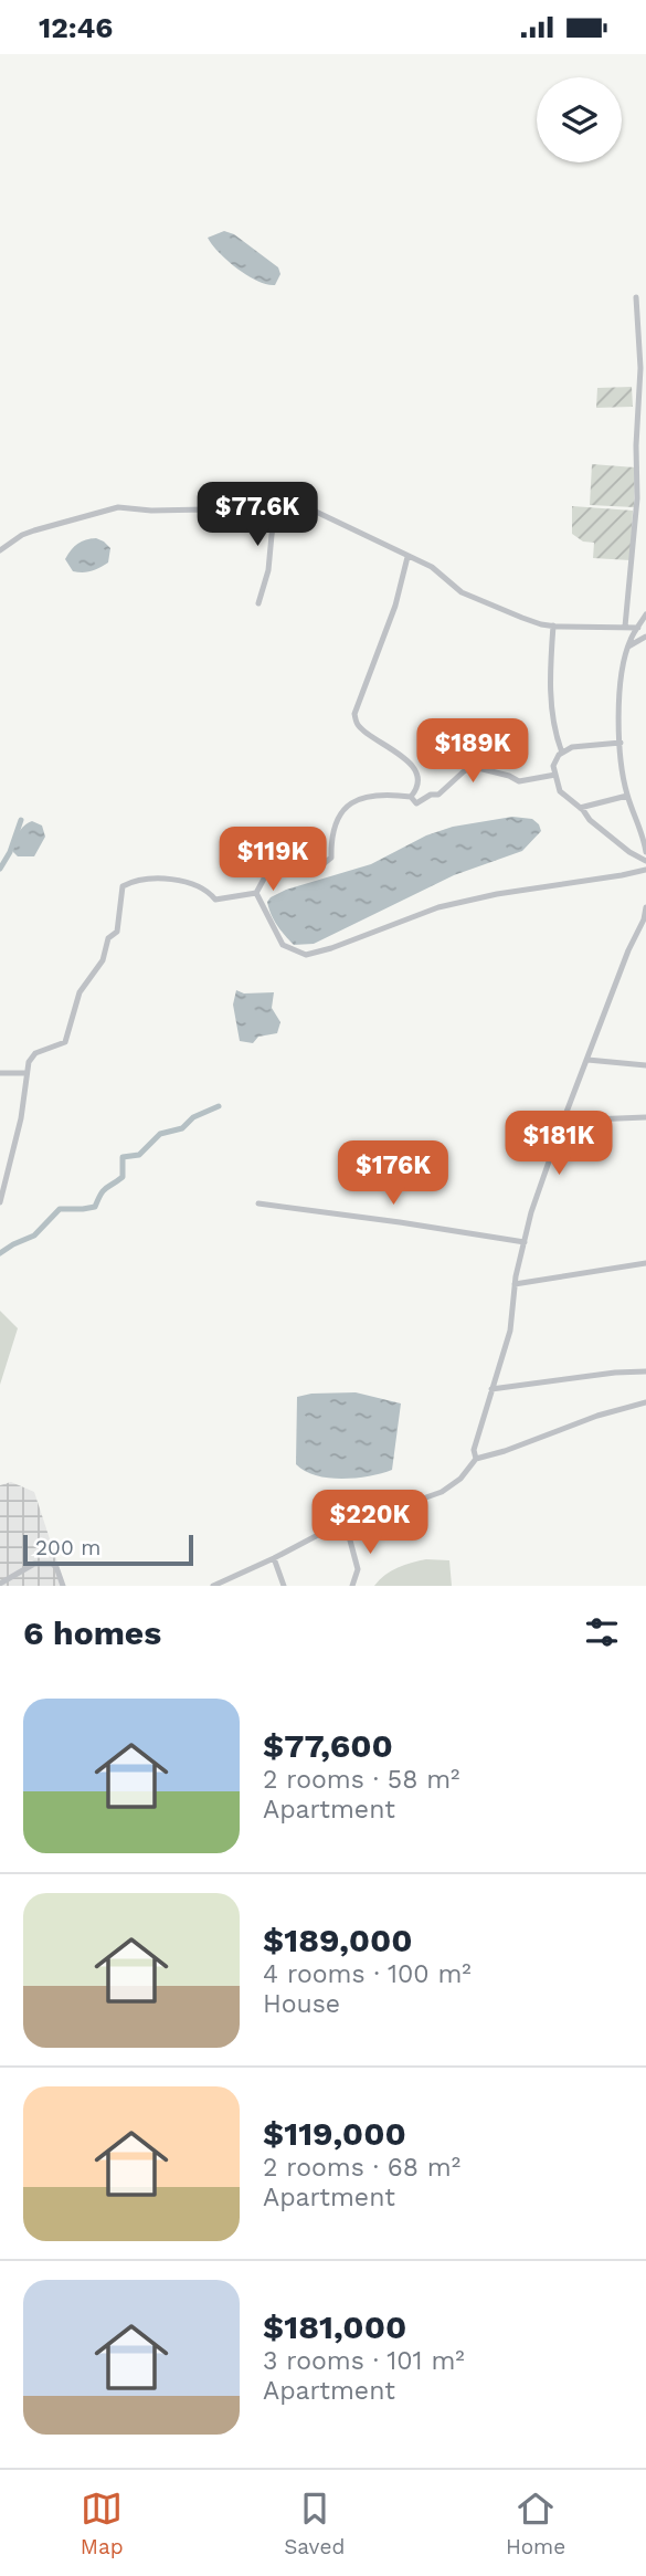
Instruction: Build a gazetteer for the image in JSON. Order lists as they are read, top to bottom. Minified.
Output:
{"scale_bar":"200 m","page":{"status":"12:46","price":["$77.6K","$189K","$119K","$181K","$176K","$220K"],"scale":"200 m","heading":"6 homes","list":[{"name":"$77,600","note":"2 rooms · 58 m² · Apartment"},{"name":"$189,000","note":"4 rooms · 100 m² · House"},{"name":"$119,000","note":"2 rooms · 68 m² · Apartment"},{"name":"$181,000","note":"3 rooms · 101 m² · Apartment"}],"tabs":["Map","Saved","Home"]}}
